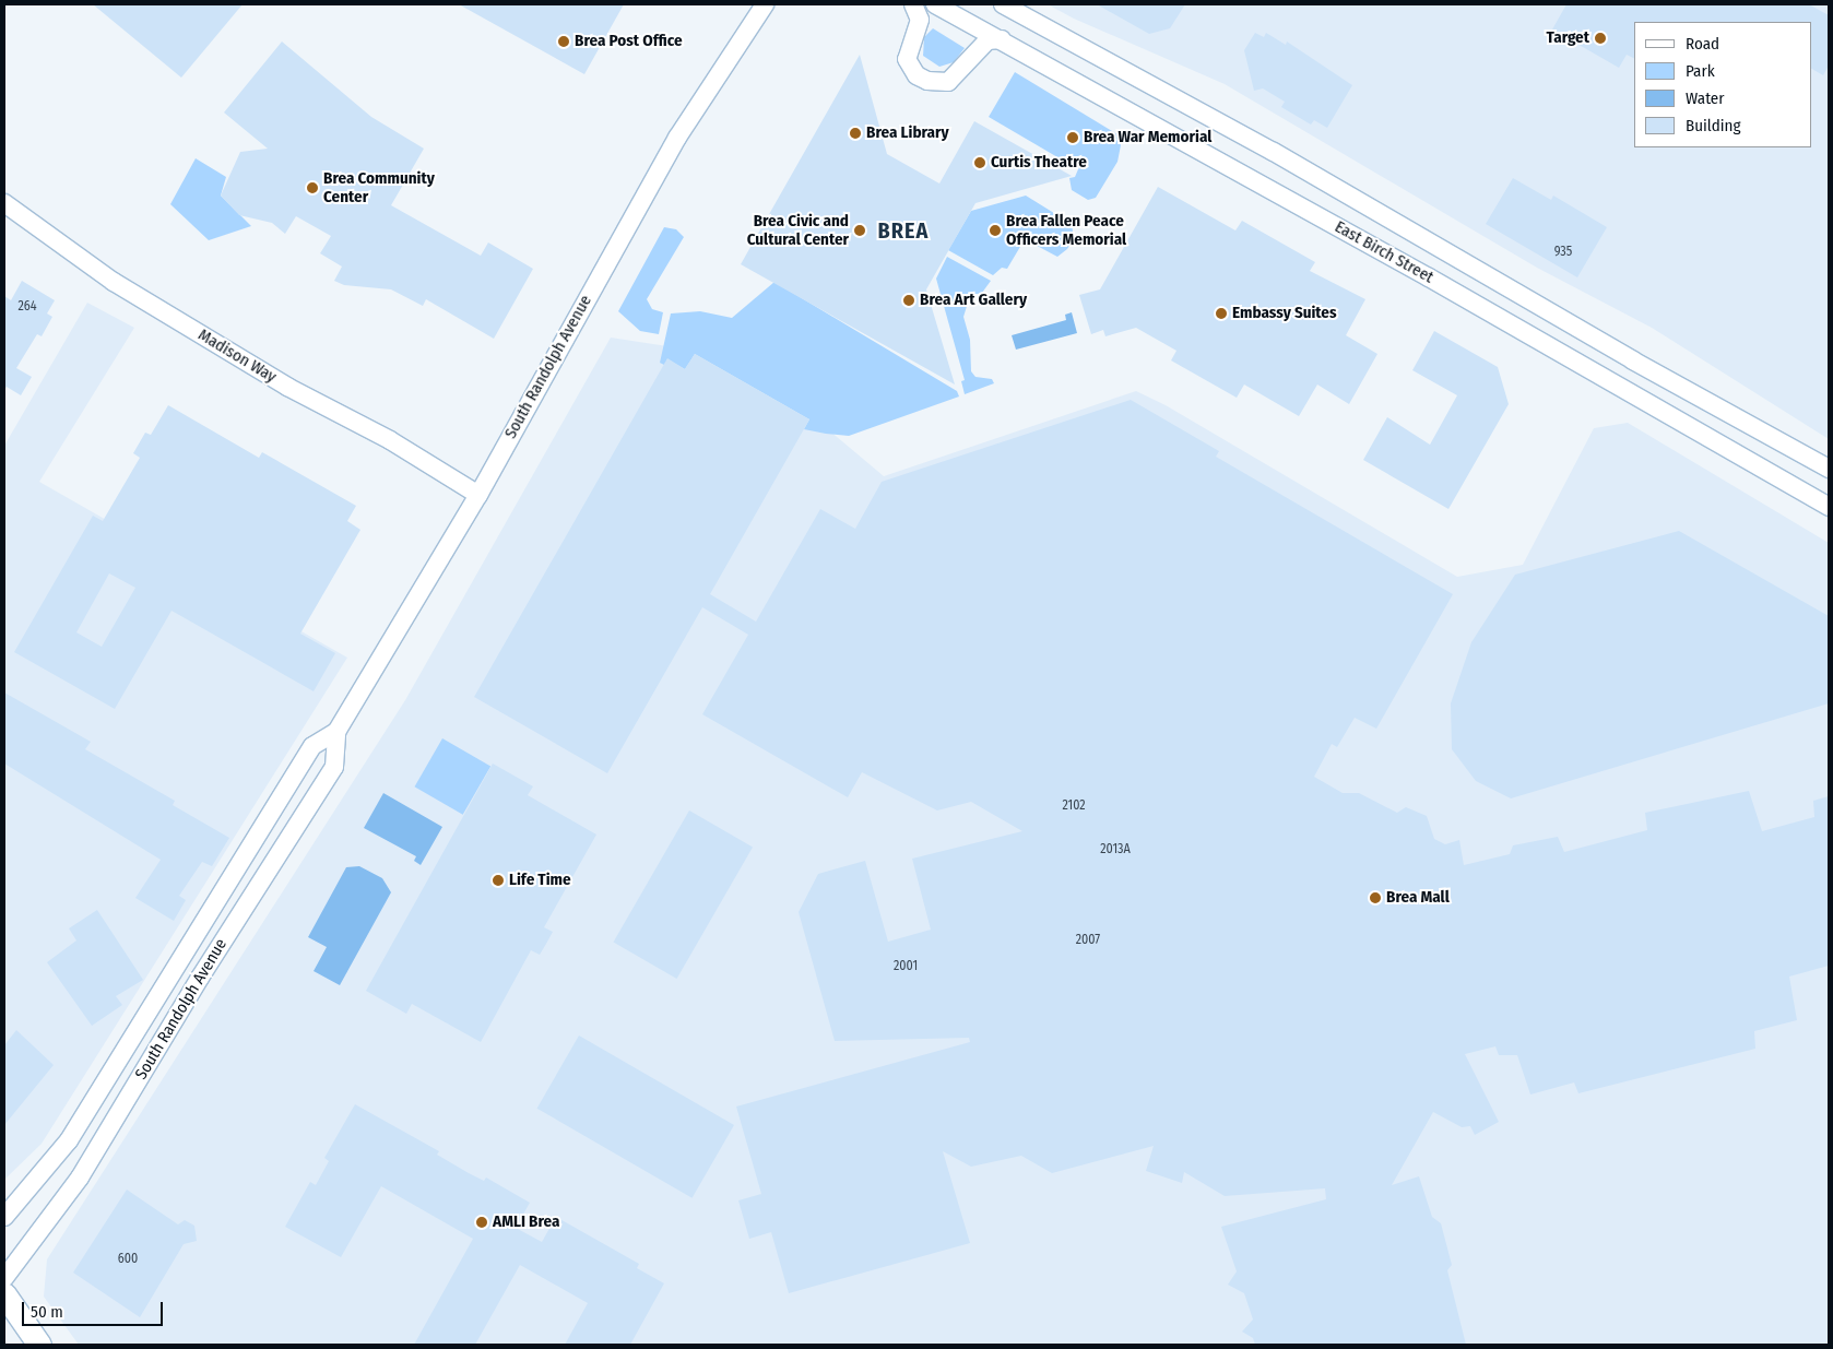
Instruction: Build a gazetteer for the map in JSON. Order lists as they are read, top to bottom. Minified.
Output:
{"streets":{"street":["East Birch Street","Madison Way","South Randolph Avenue"]},"crossings":[["Madison Way","South Randolph Avenue"]],"districts":["BREA"],"places":["Target","Brea Post Office","Brea Library","Brea War Memorial","Curtis Theatre","Brea Community Center","Brea Civic and Cultural Center","Brea Fallen Peace Officers Memorial","Brea Art Gallery","Embassy Suites","Life Time","Brea Mall","AMLI Brea"],"house_numbers":["935","264","2102","2013A","2007","2001","600"],"legend":["Road","Park","Water","Building"],"scale_bar":"50 m"}
